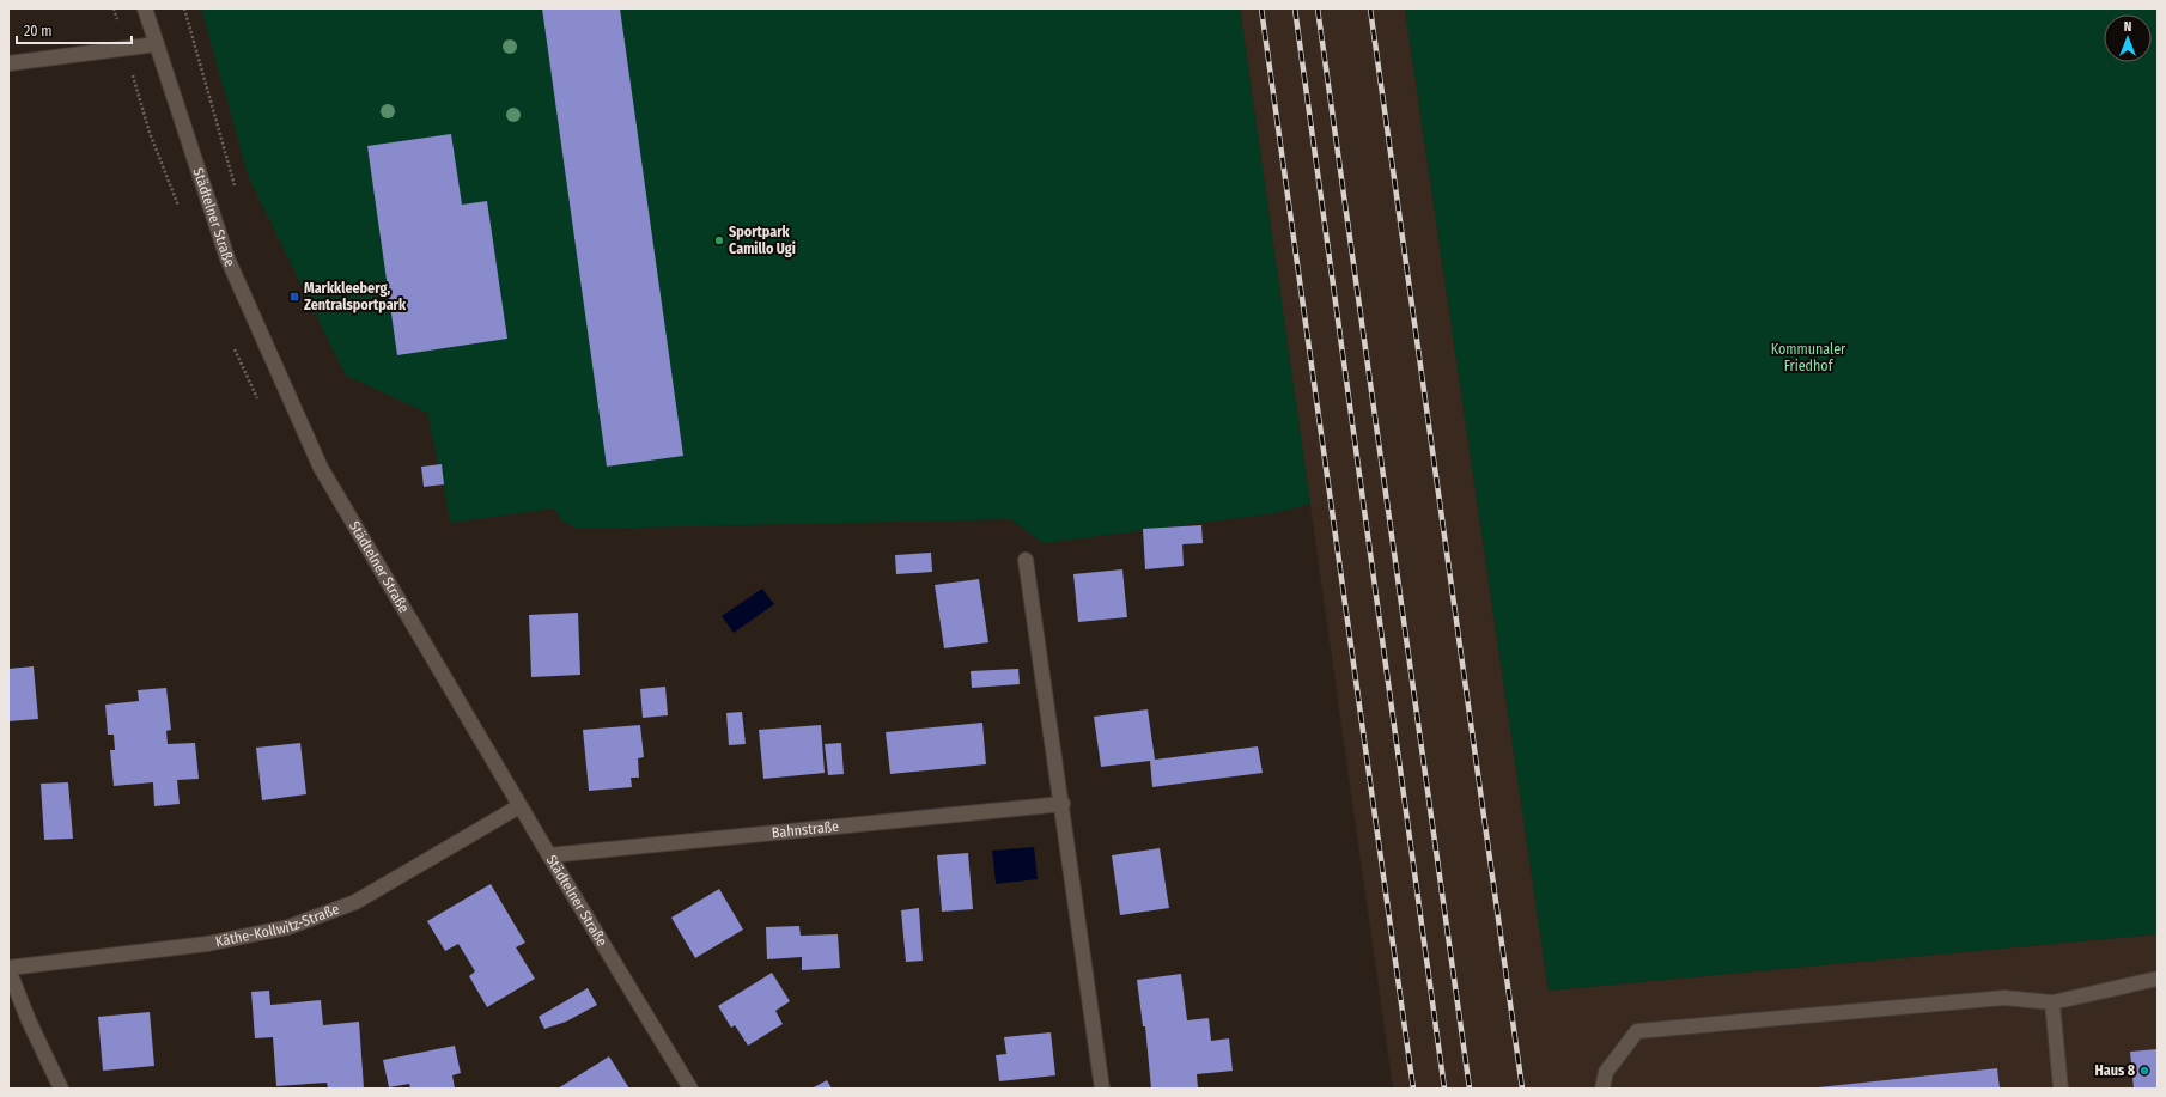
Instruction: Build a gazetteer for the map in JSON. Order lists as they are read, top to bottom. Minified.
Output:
{"streets":{"street":["Städtelner Straße","Bahnstraße","Käthe-Kollwitz-Straße"]},"crossings":[["Städtelner Straße","Bahnstraße"],["Städtelner Straße","Käthe-Kollwitz-Straße"]],"parks":["Kommunaler Friedhof"],"places":{"other":["Sportpark Camillo Ugi","Haus 8"],"transit":["Markkleeberg, Zentralsportpark"]},"scale_bar":"20 m","north":"top"}
